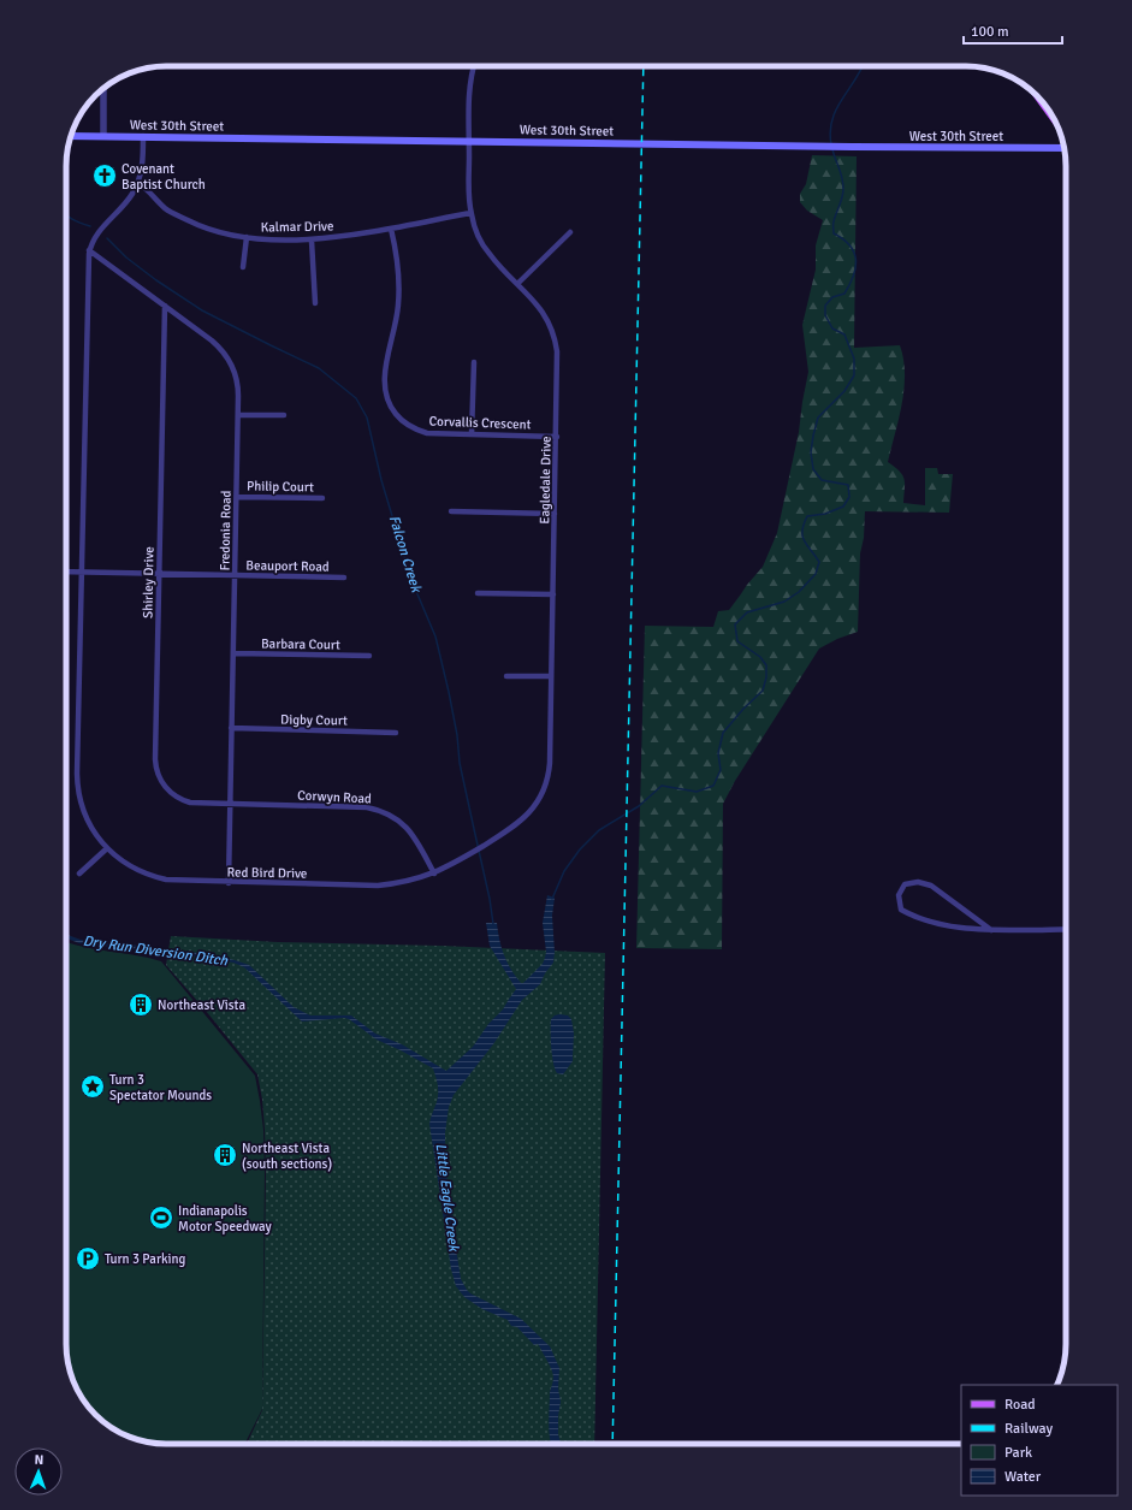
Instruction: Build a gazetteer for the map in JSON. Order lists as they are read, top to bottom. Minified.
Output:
{"streets":{"main road":["West 30th Street"],"street":["Kalmar Drive","Corvallis Crescent","Eagledale Drive","Philip Court","Fredonia Road","Beauport Road","Shirley Drive","Barbara Court","Digby Court","Corwyn Road","Red Bird Drive"]},"crossings":[["West 30th Street","Eagledale Drive"],["Kalmar Drive","Corvallis Crescent"],["Kalmar Drive","Eagledale Drive"],["Corvallis Crescent","Eagledale Drive"],["Eagledale Drive","Corwyn Road"],["Eagledale Drive","Red Bird Drive"],["Philip Court","Fredonia Road"],["Fredonia Road","Beauport Road"],["Fredonia Road","Shirley Drive"],["Fredonia Road","Barbara Court"],["Fredonia Road","Digby Court"],["Fredonia Road","Corwyn Road"],["Fredonia Road","Red Bird Drive"],["Beauport Road","Shirley Drive"],["Beauport Road","Red Bird Drive"],["Shirley Drive","Corwyn Road"],["Corwyn Road","Red Bird Drive"]],"water":["Falcon Creek","Dry Run Diversion Ditch","Little Eagle Creek"],"places":{"church":["Covenant Baptist Church"],"building":["Northeast Vista","Northeast Vista (south sections)"],"place":["Turn 3 Spectator Mounds"],"sports":["Indianapolis Motor Speedway"],"parking":["Turn 3 Parking"]},"legend":["Road","Railway","Park","Water"],"scale_bar":"100 m","north":"top"}
